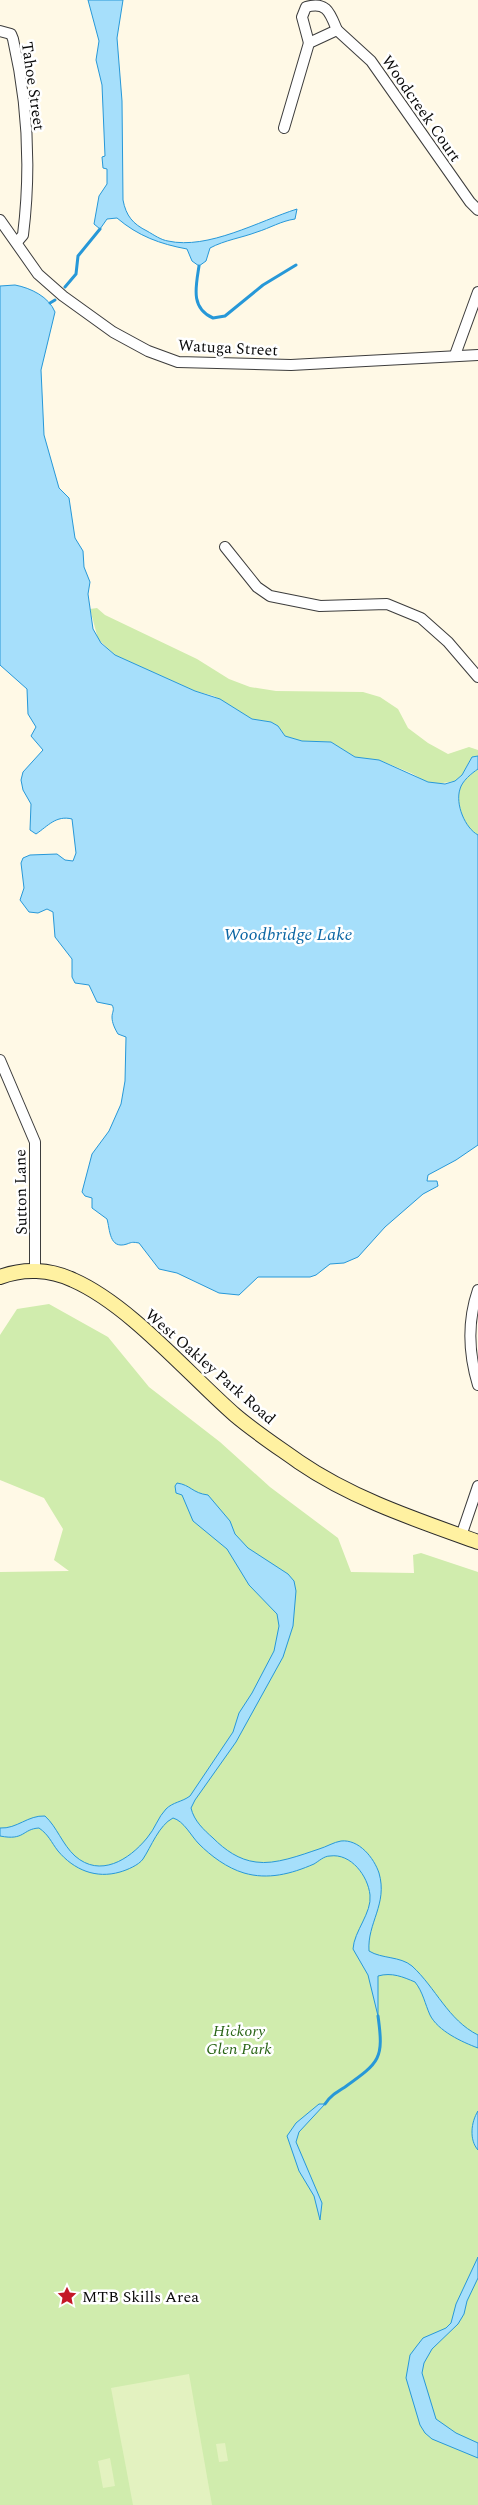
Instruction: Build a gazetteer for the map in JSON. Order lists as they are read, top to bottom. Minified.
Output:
{"streets":{"street":["Tahoe Street","Woodcreek Court","Watuga Street","Sutton Lane","West Oakley Park Road"]},"crossings":[["Tahoe Street","Watuga Street"],["Sutton Lane","West Oakley Park Road"]],"water":["Woodbridge Lake"],"parks":["Hickory Glen Park"],"places":{"place":["MTB Skills Area"]}}
